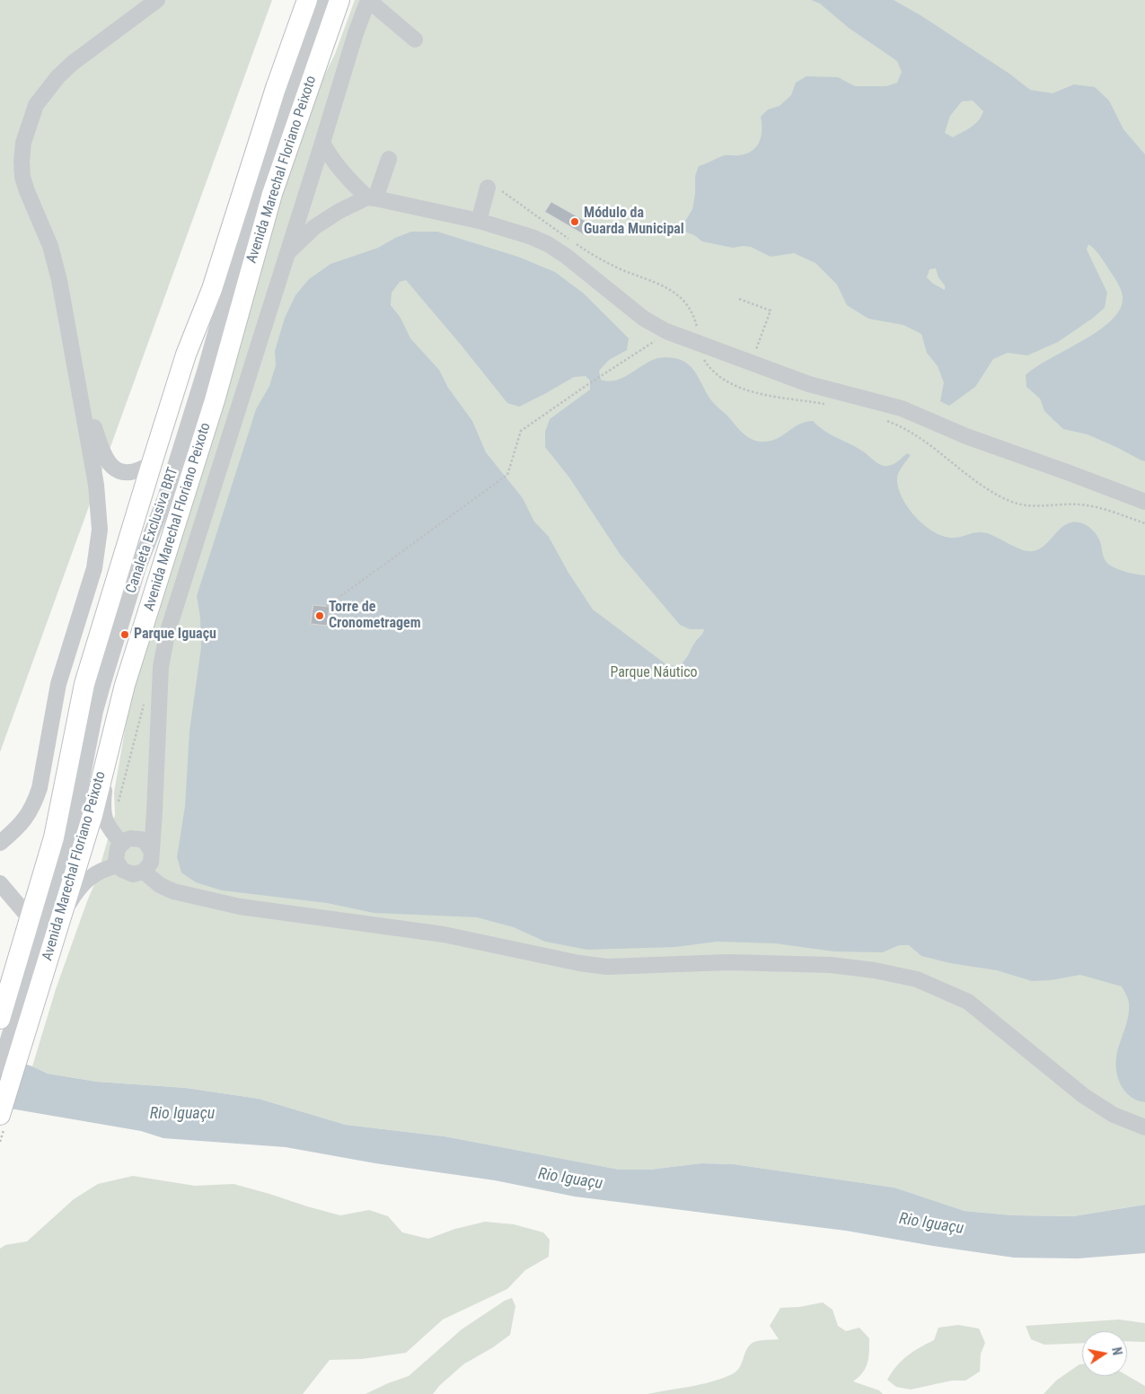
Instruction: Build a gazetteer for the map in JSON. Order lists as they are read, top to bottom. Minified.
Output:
{"streets":{"main road":["Avenida Marechal Floriano Peixoto"],"street":["Canaleta Exclusiva BRT"]},"crossings":[["Avenida Marechal Floriano Peixoto","Canaleta Exclusiva BRT"]],"water":["Rio Iguaçu"],"parks":["Parque Náutico"],"places":["Módulo da Guarda Municipal","Torre de Cronometragem","Parque Iguaçu"],"north":"right"}
